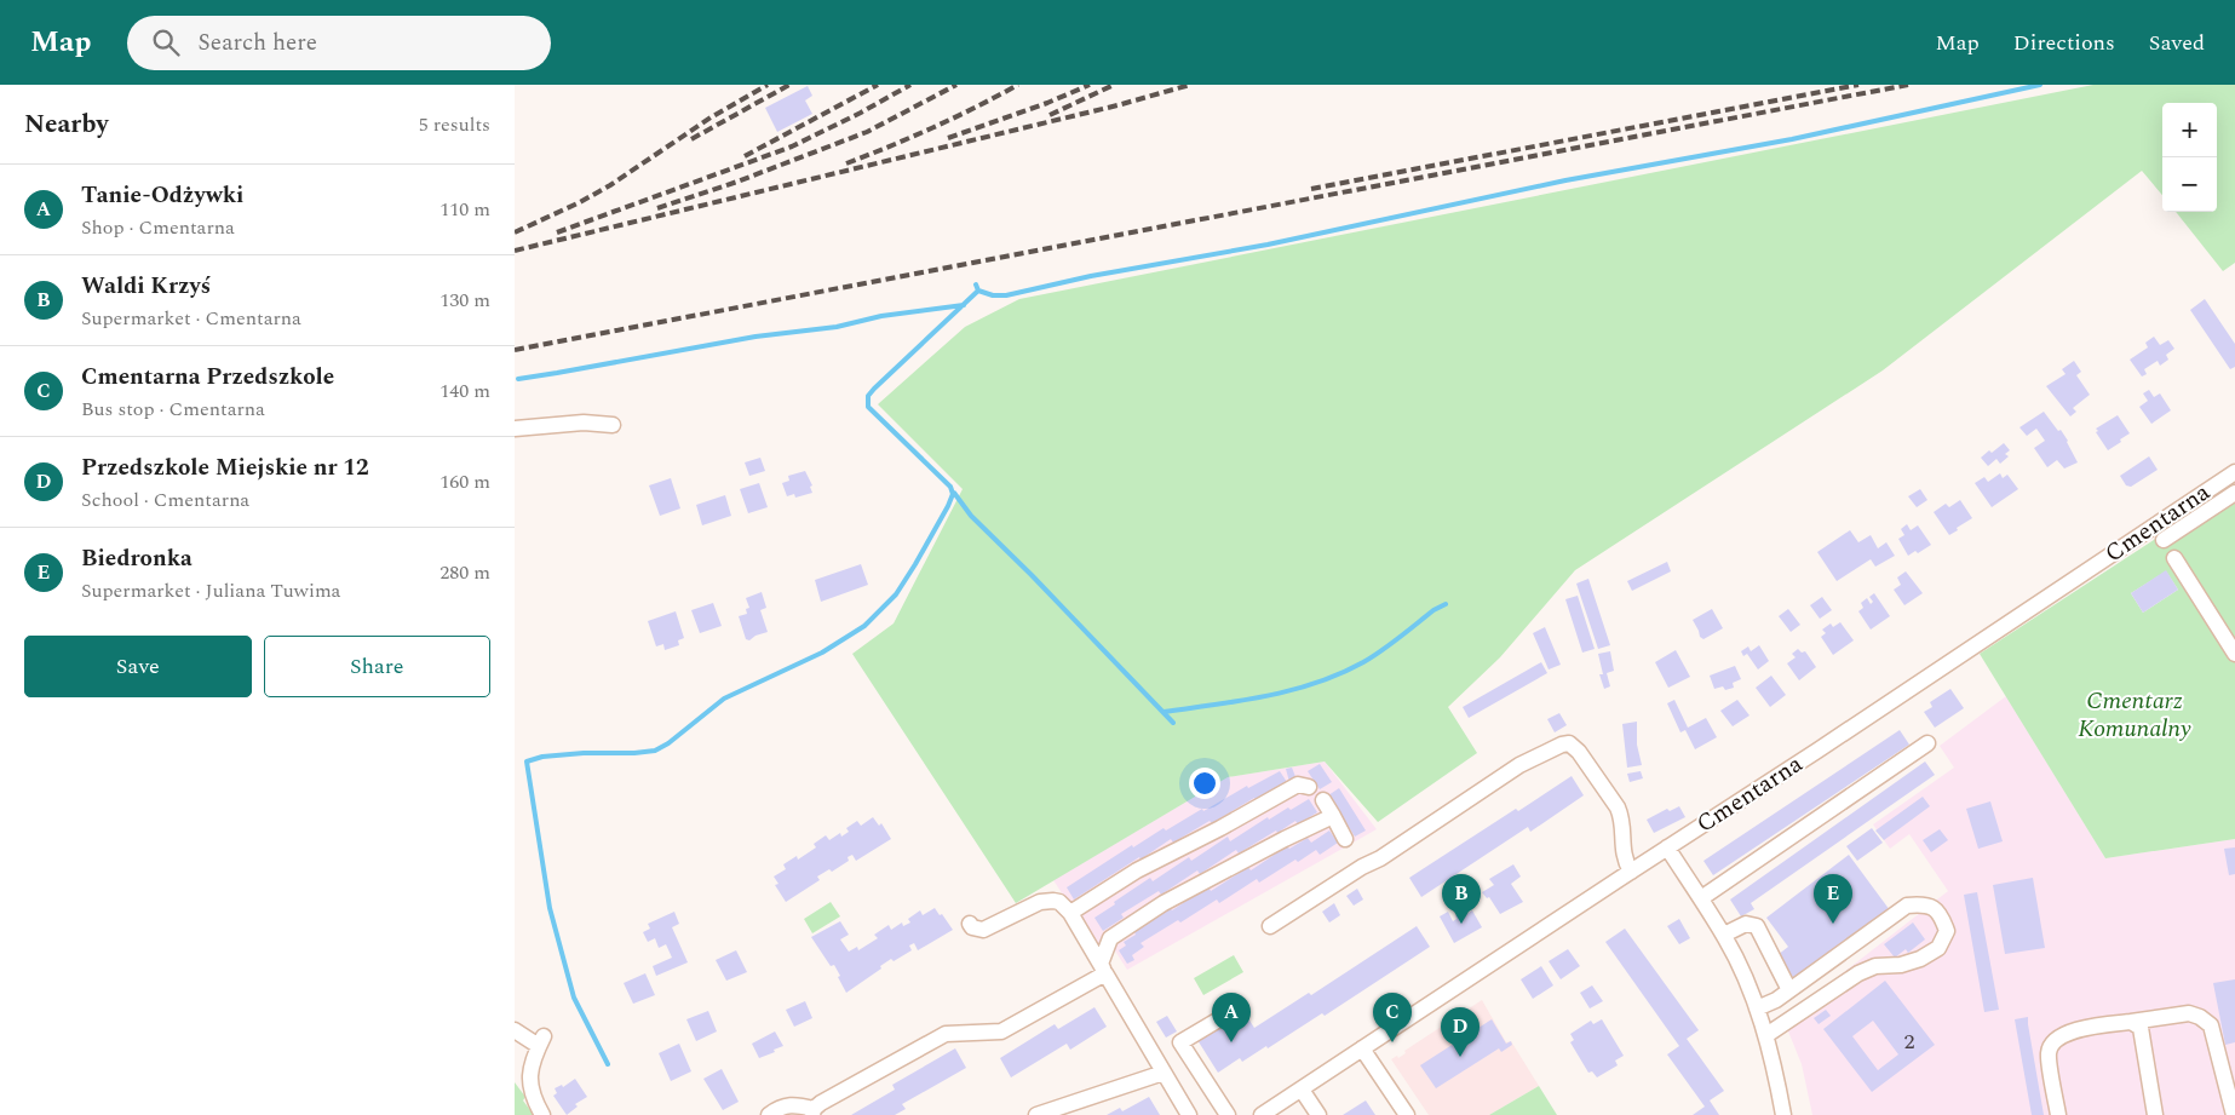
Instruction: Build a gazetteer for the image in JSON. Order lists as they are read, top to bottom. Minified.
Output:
{"streets":{"street":["Cmentarna"]},"parks":["Cmentarz Komunalny"],"house_numbers":["2"],"page":{"header":"Map","search":"Search here","nav":["Map","Directions","Saved"],"heading":["Nearby","5 results"],"map_buttons":["+","−"],"list":[{"mark":"A","name":"Tanie-Odżywki","note":"Shop · Cmentarna","value":"110 m"},{"mark":"B","name":"Waldi Krzyś","note":"Supermarket · Cmentarna","value":"130 m"},{"mark":"C","name":"Cmentarna Przedszkole","note":"Bus stop · Cmentarna","value":"140 m"},{"mark":"D","name":"Przedszkole Miejskie nr 12","note":"School · Cmentarna","value":"160 m"},{"mark":"E","name":"Biedronka","note":"Supermarket · Juliana Tuwima","value":"280 m"}],"buttons":["Save","Share"],"pins":["B","E","A","C","D"]}}
